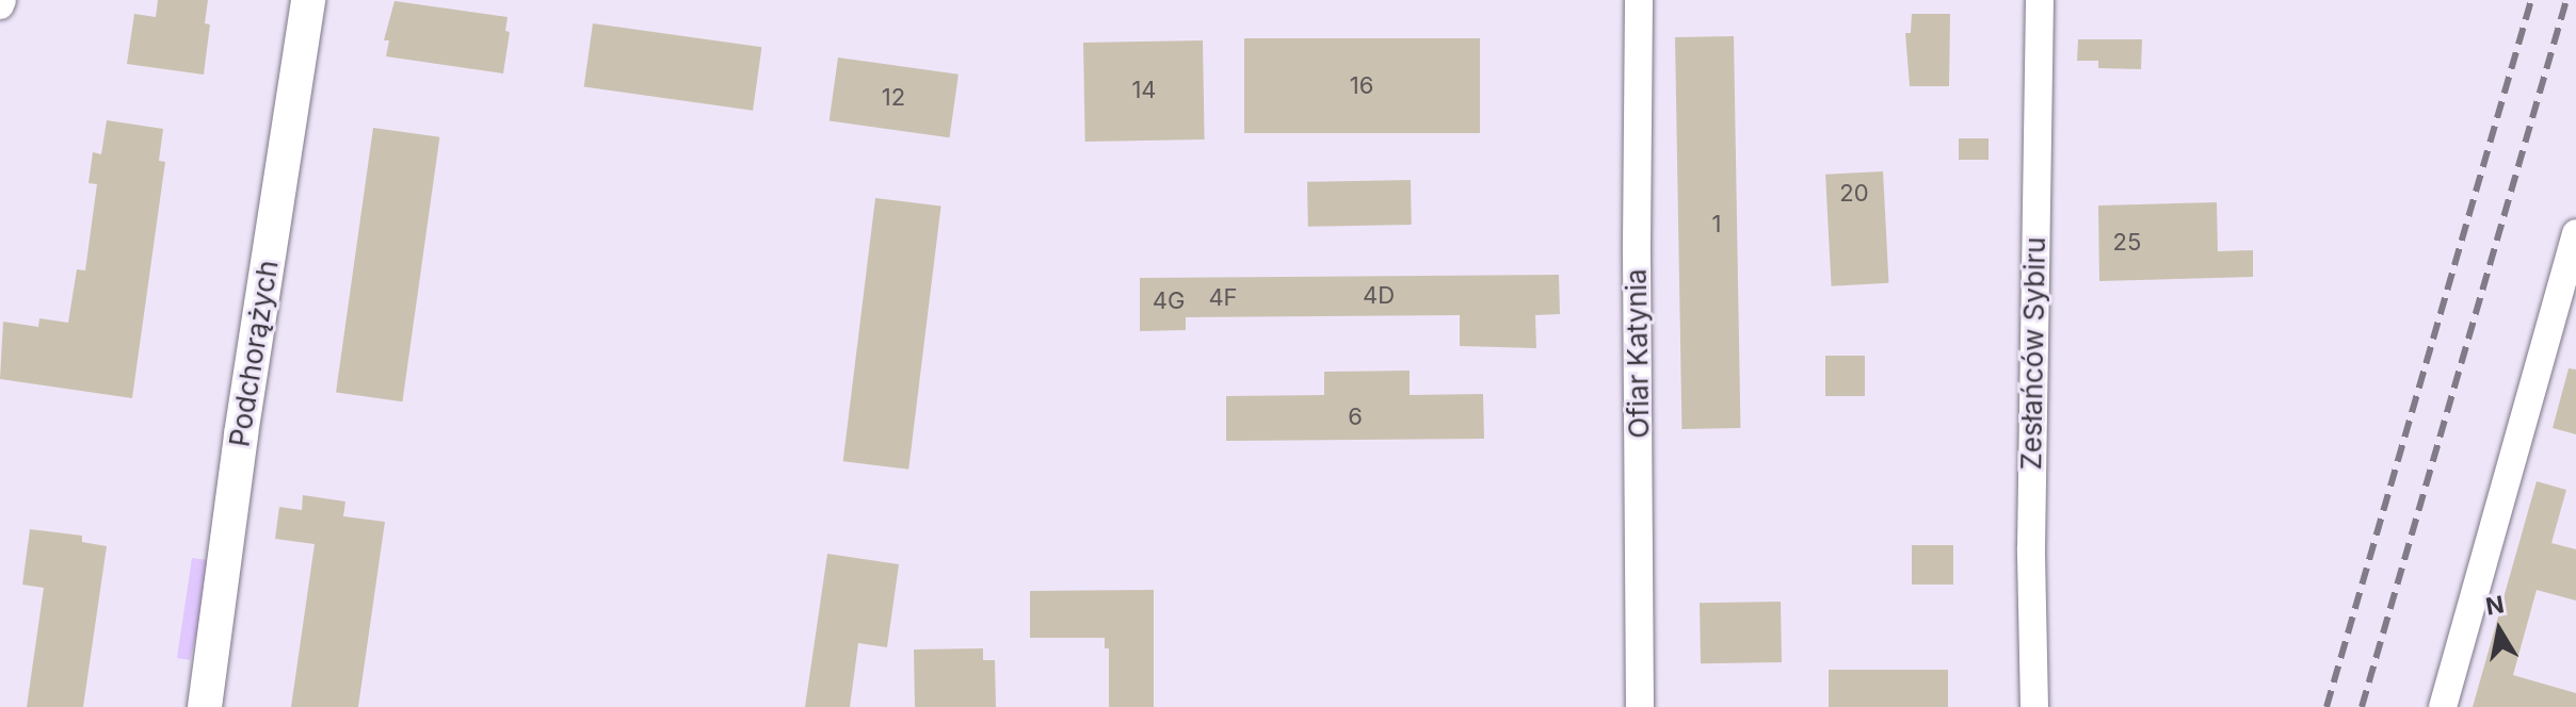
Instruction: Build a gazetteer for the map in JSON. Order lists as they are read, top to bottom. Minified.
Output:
{"streets":{"street":["Podchorążych","Ofiar Katynia","Zesłańców Sybiru"]},"house_numbers":["16","14","12","20","1","25","4D","4F","4G","6"],"north":"top"}
